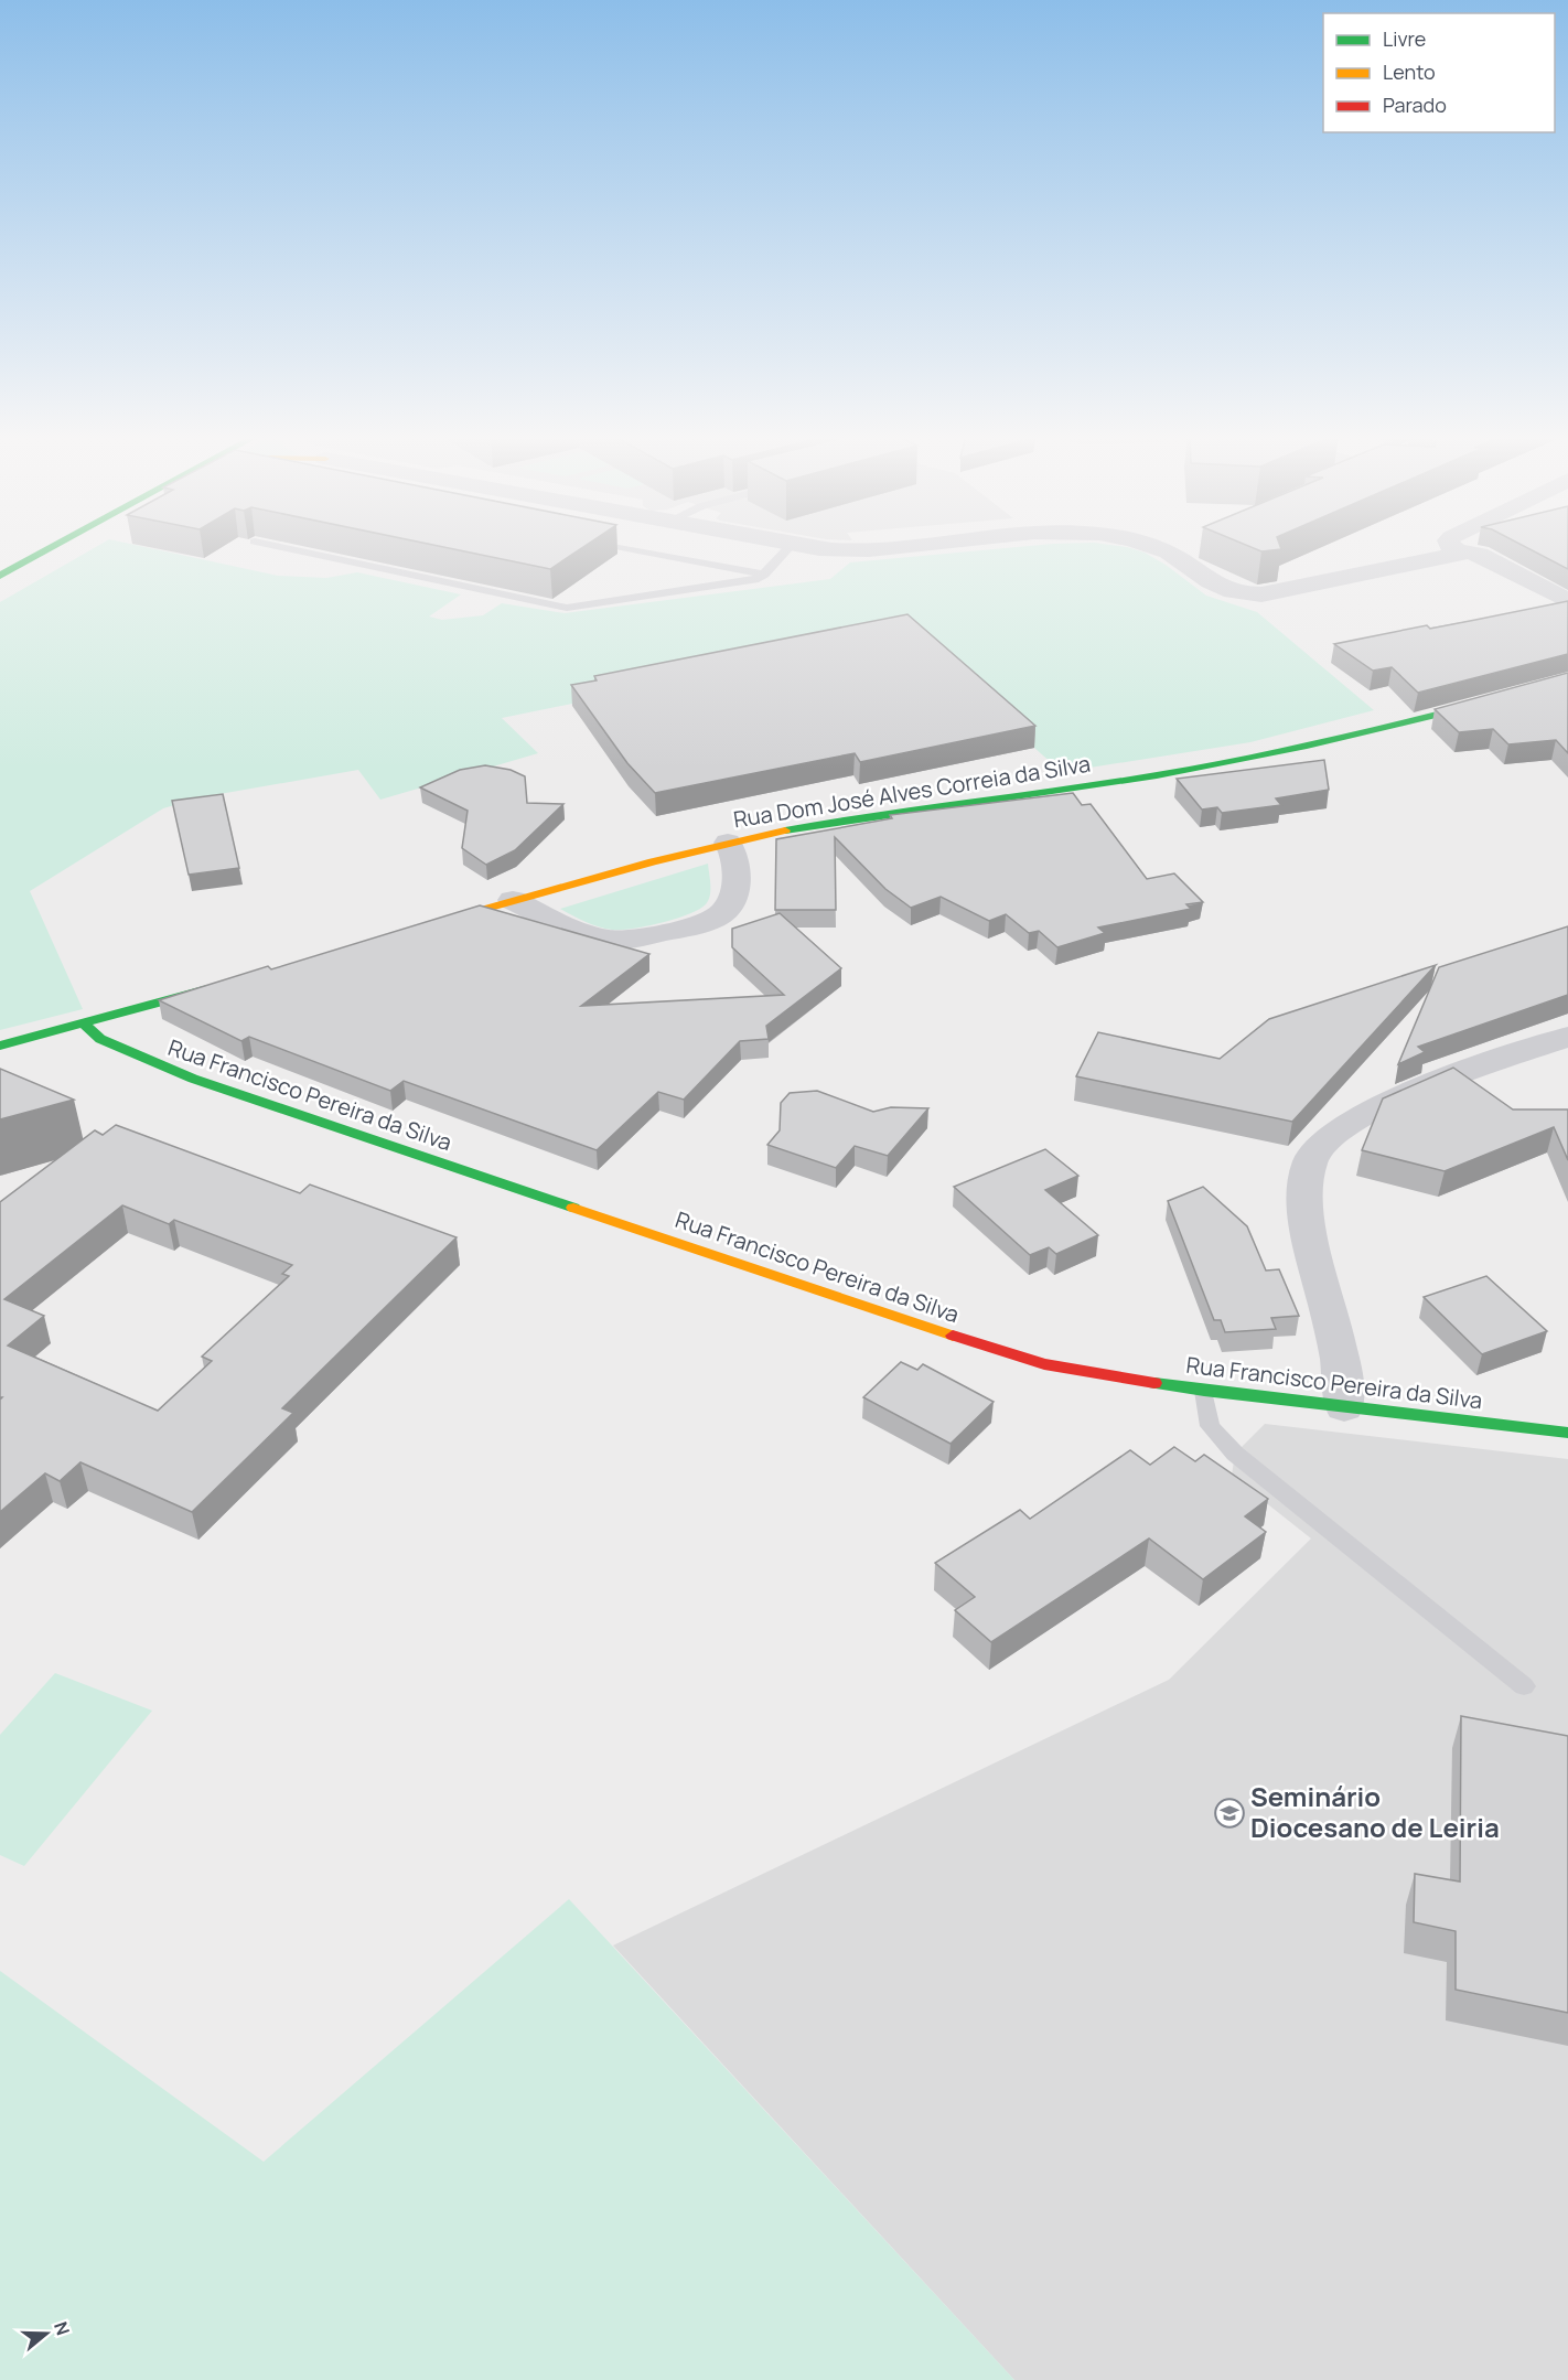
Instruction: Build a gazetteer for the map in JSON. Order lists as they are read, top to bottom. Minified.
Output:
{"streets":{"main road":["Rua Dom José Alves Correia da Silva","Rua Francisco Pereira da Silva"]},"places":{"school or university":["Seminário Diocesano de Leiria"]},"legend":["Livre","Lento","Parado"],"north":"right"}
